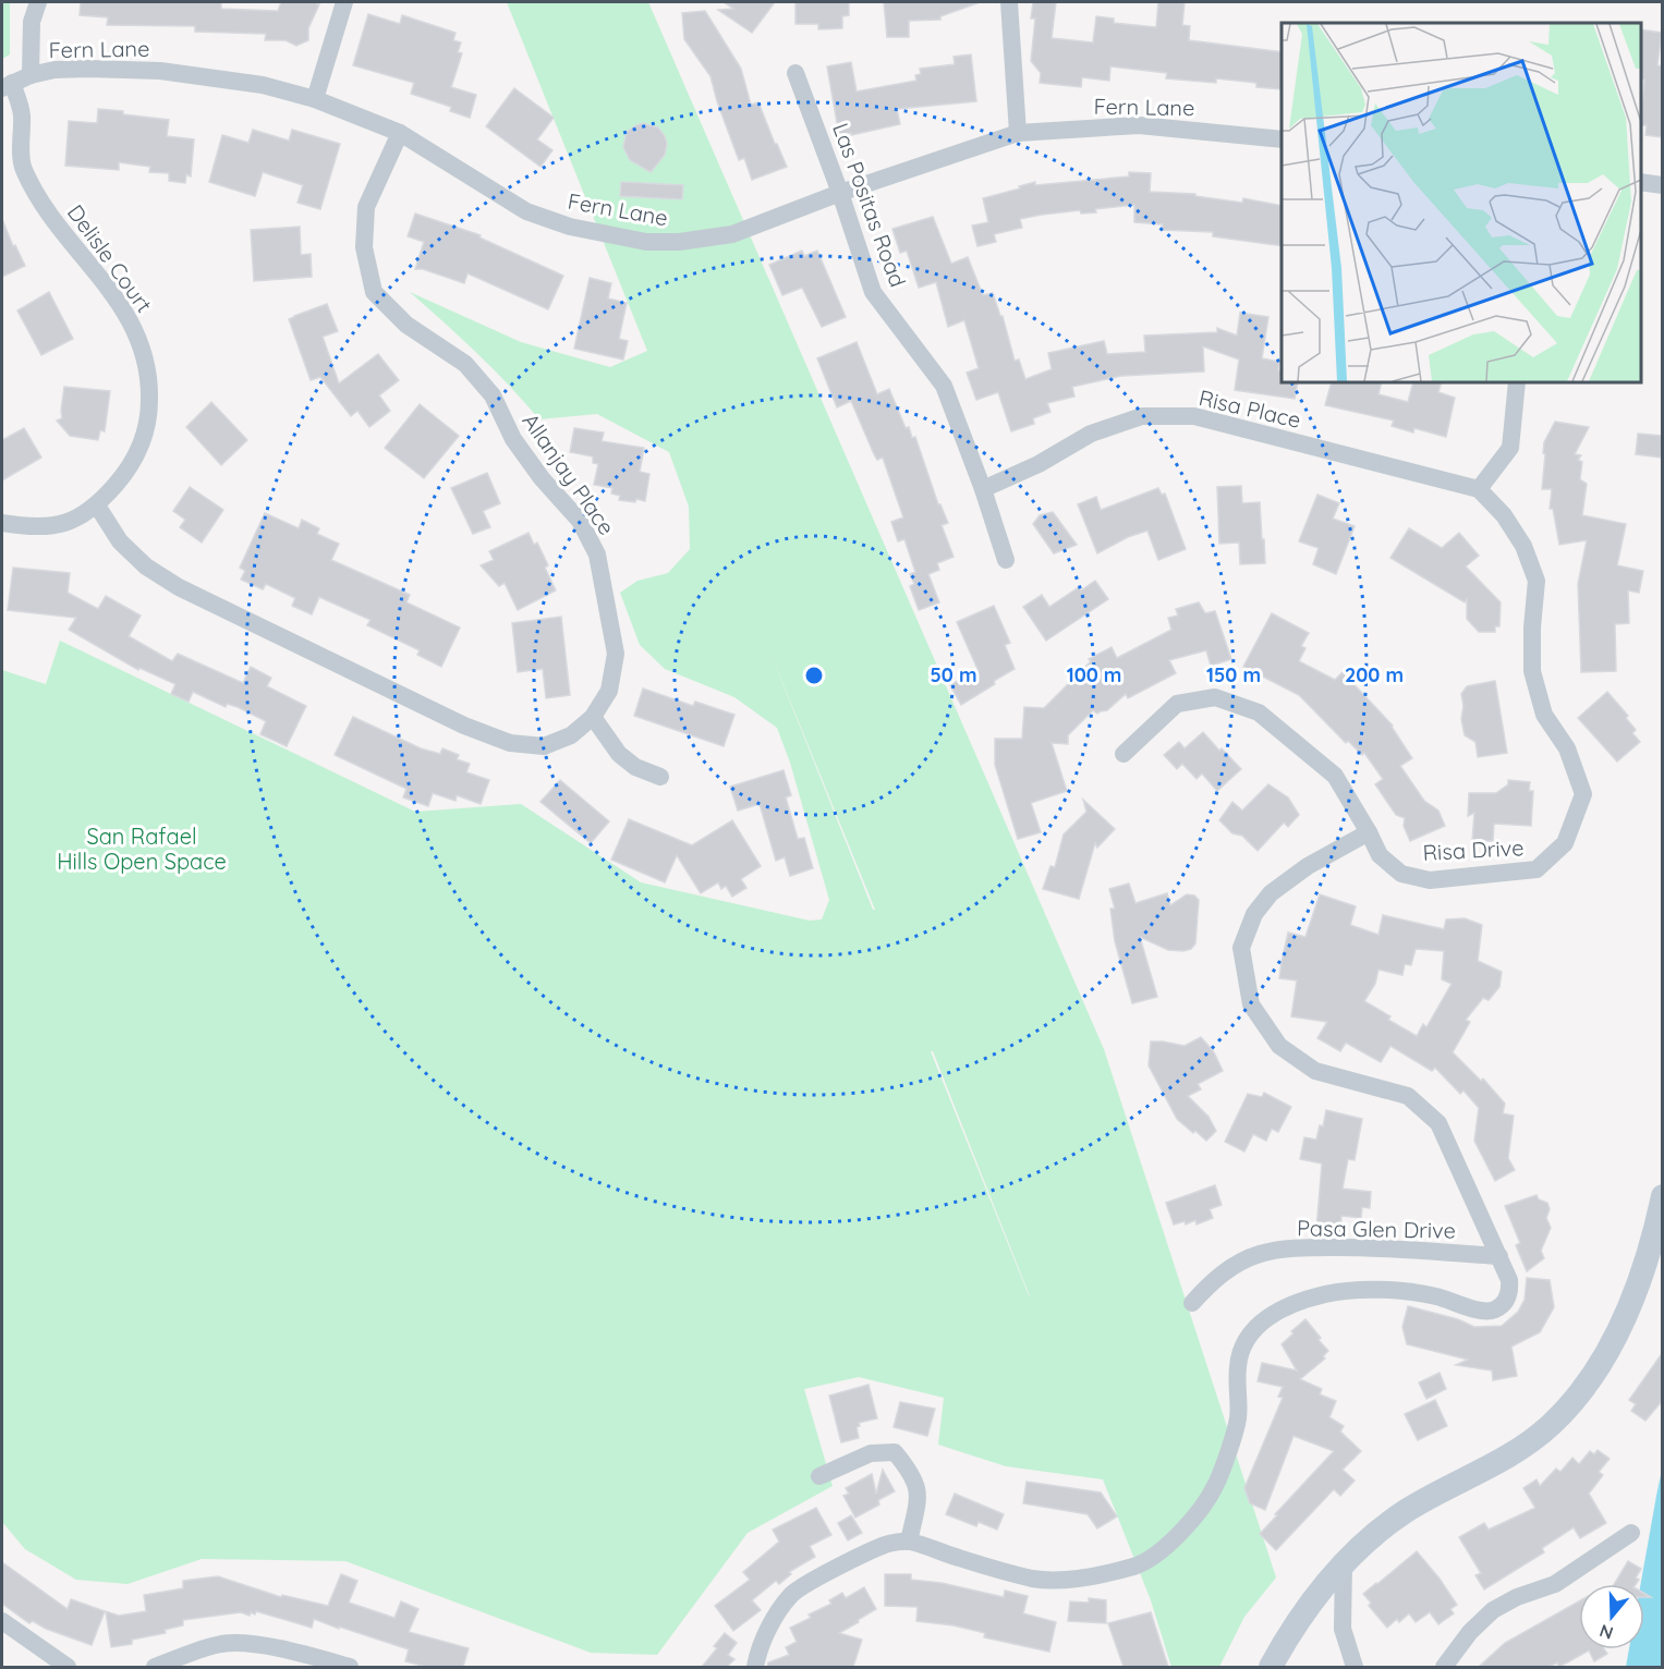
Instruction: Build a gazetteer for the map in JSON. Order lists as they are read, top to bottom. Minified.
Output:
{"streets":{"street":["Fern Lane","Las Positas Road","Delisle Court","Risa Place","Allanjay Place","Risa Drive","Pasa Glen Drive"]},"crossings":[["Fern Lane","Las Positas Road"],["Fern Lane","Delisle Court"],["Fern Lane","Allanjay Place"],["Las Positas Road","Risa Place"],["Delisle Court","Allanjay Place"],["Risa Place","Risa Drive"]],"parks":["San Rafael Hills Open Space"],"north":"bottom","rings":["50 m","100 m","150 m","200 m"]}
